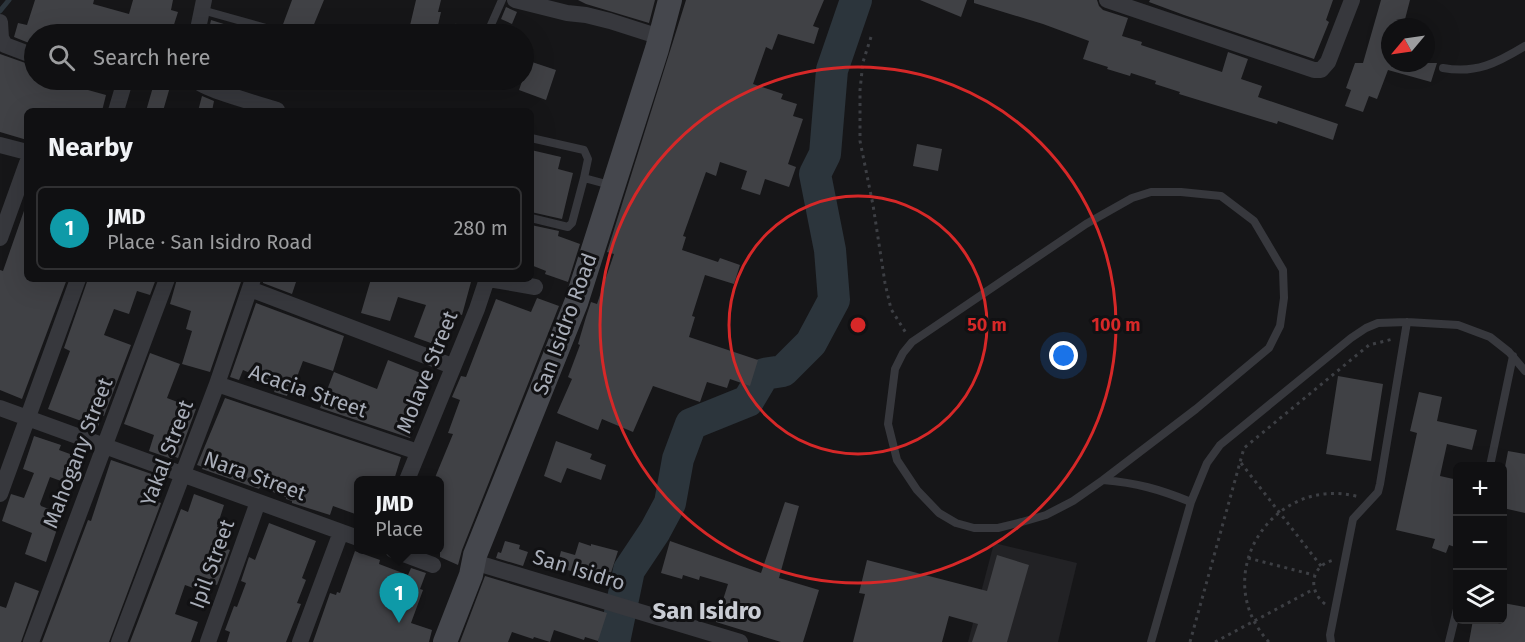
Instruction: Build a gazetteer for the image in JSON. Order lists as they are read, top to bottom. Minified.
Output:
{"streets":{"main road":["San Isidro Road"],"street":["Molave Street","Acacia Street","Mahogany Street","Yakal Street","Nara Street","Ipil Street","San Isidro"]},"crossings":[["San Isidro Road","San Isidro"],["Molave Street","Acacia Street"],["Acacia Street","Yakal Street"],["Mahogany Street","Nara Street"],["Yakal Street","Nara Street"],["Nara Street","Ipil Street"]],"districts":["San Isidro"],"north":"bottom left","page":{"search":"Search here","heading":"Nearby","list":[{"mark":"1","name":"JMD","note":"Place · San Isidro Road","value":"280 m"}],"map_buttons":["+","−"],"popup":["JMD","Place"],"pins":"1"},"rings":["50 m","100 m"]}
